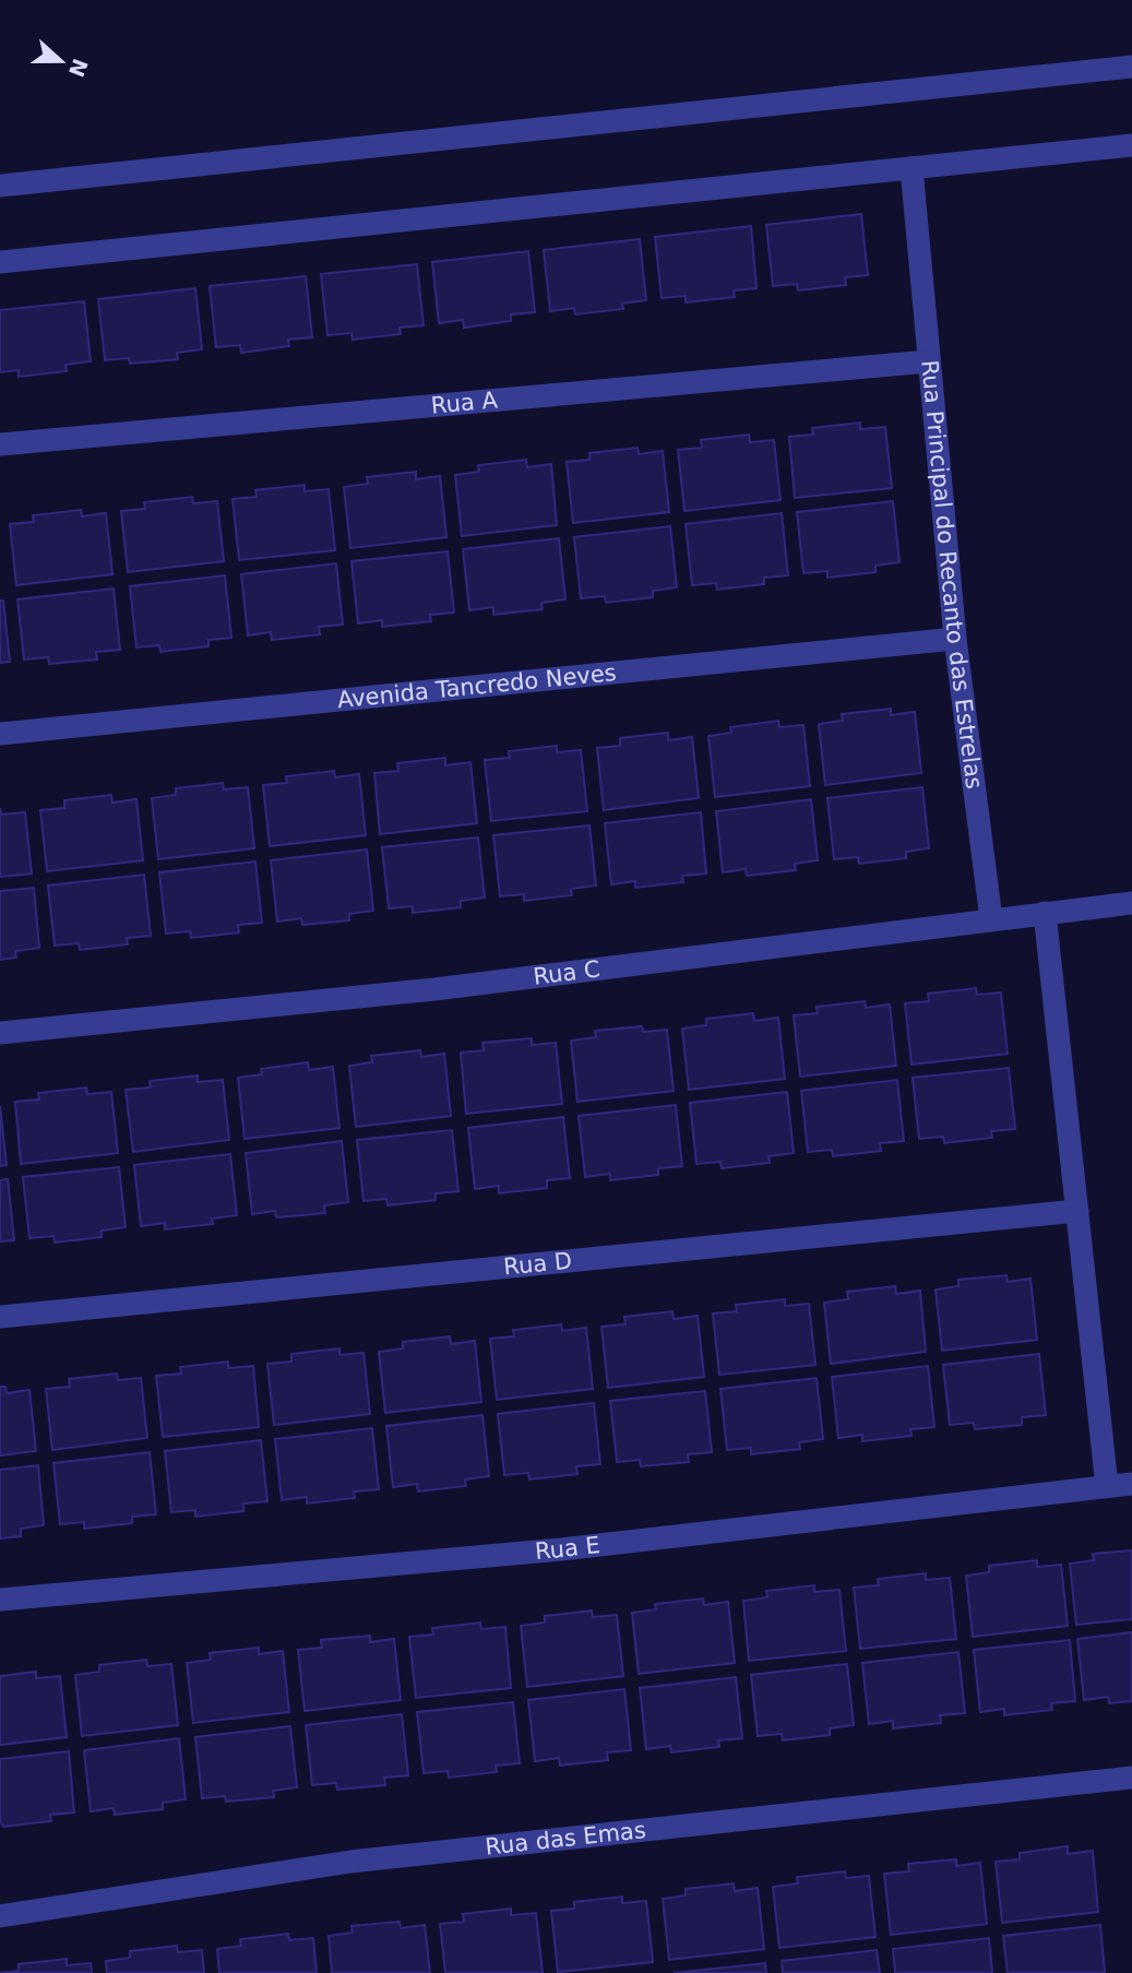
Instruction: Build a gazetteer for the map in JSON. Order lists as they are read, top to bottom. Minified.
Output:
{"streets":{"street":["Rua A","Rua Principal do Recanto das Estrelas","Avenida Tancredo Neves","Rua C","Rua D","Rua E","Rua das Emas"]},"crossings":[["Rua A","Rua Principal do Recanto das Estrelas"],["Rua Principal do Recanto das Estrelas","Avenida Tancredo Neves"],["Rua Principal do Recanto das Estrelas","Rua C"]],"north":"right"}
